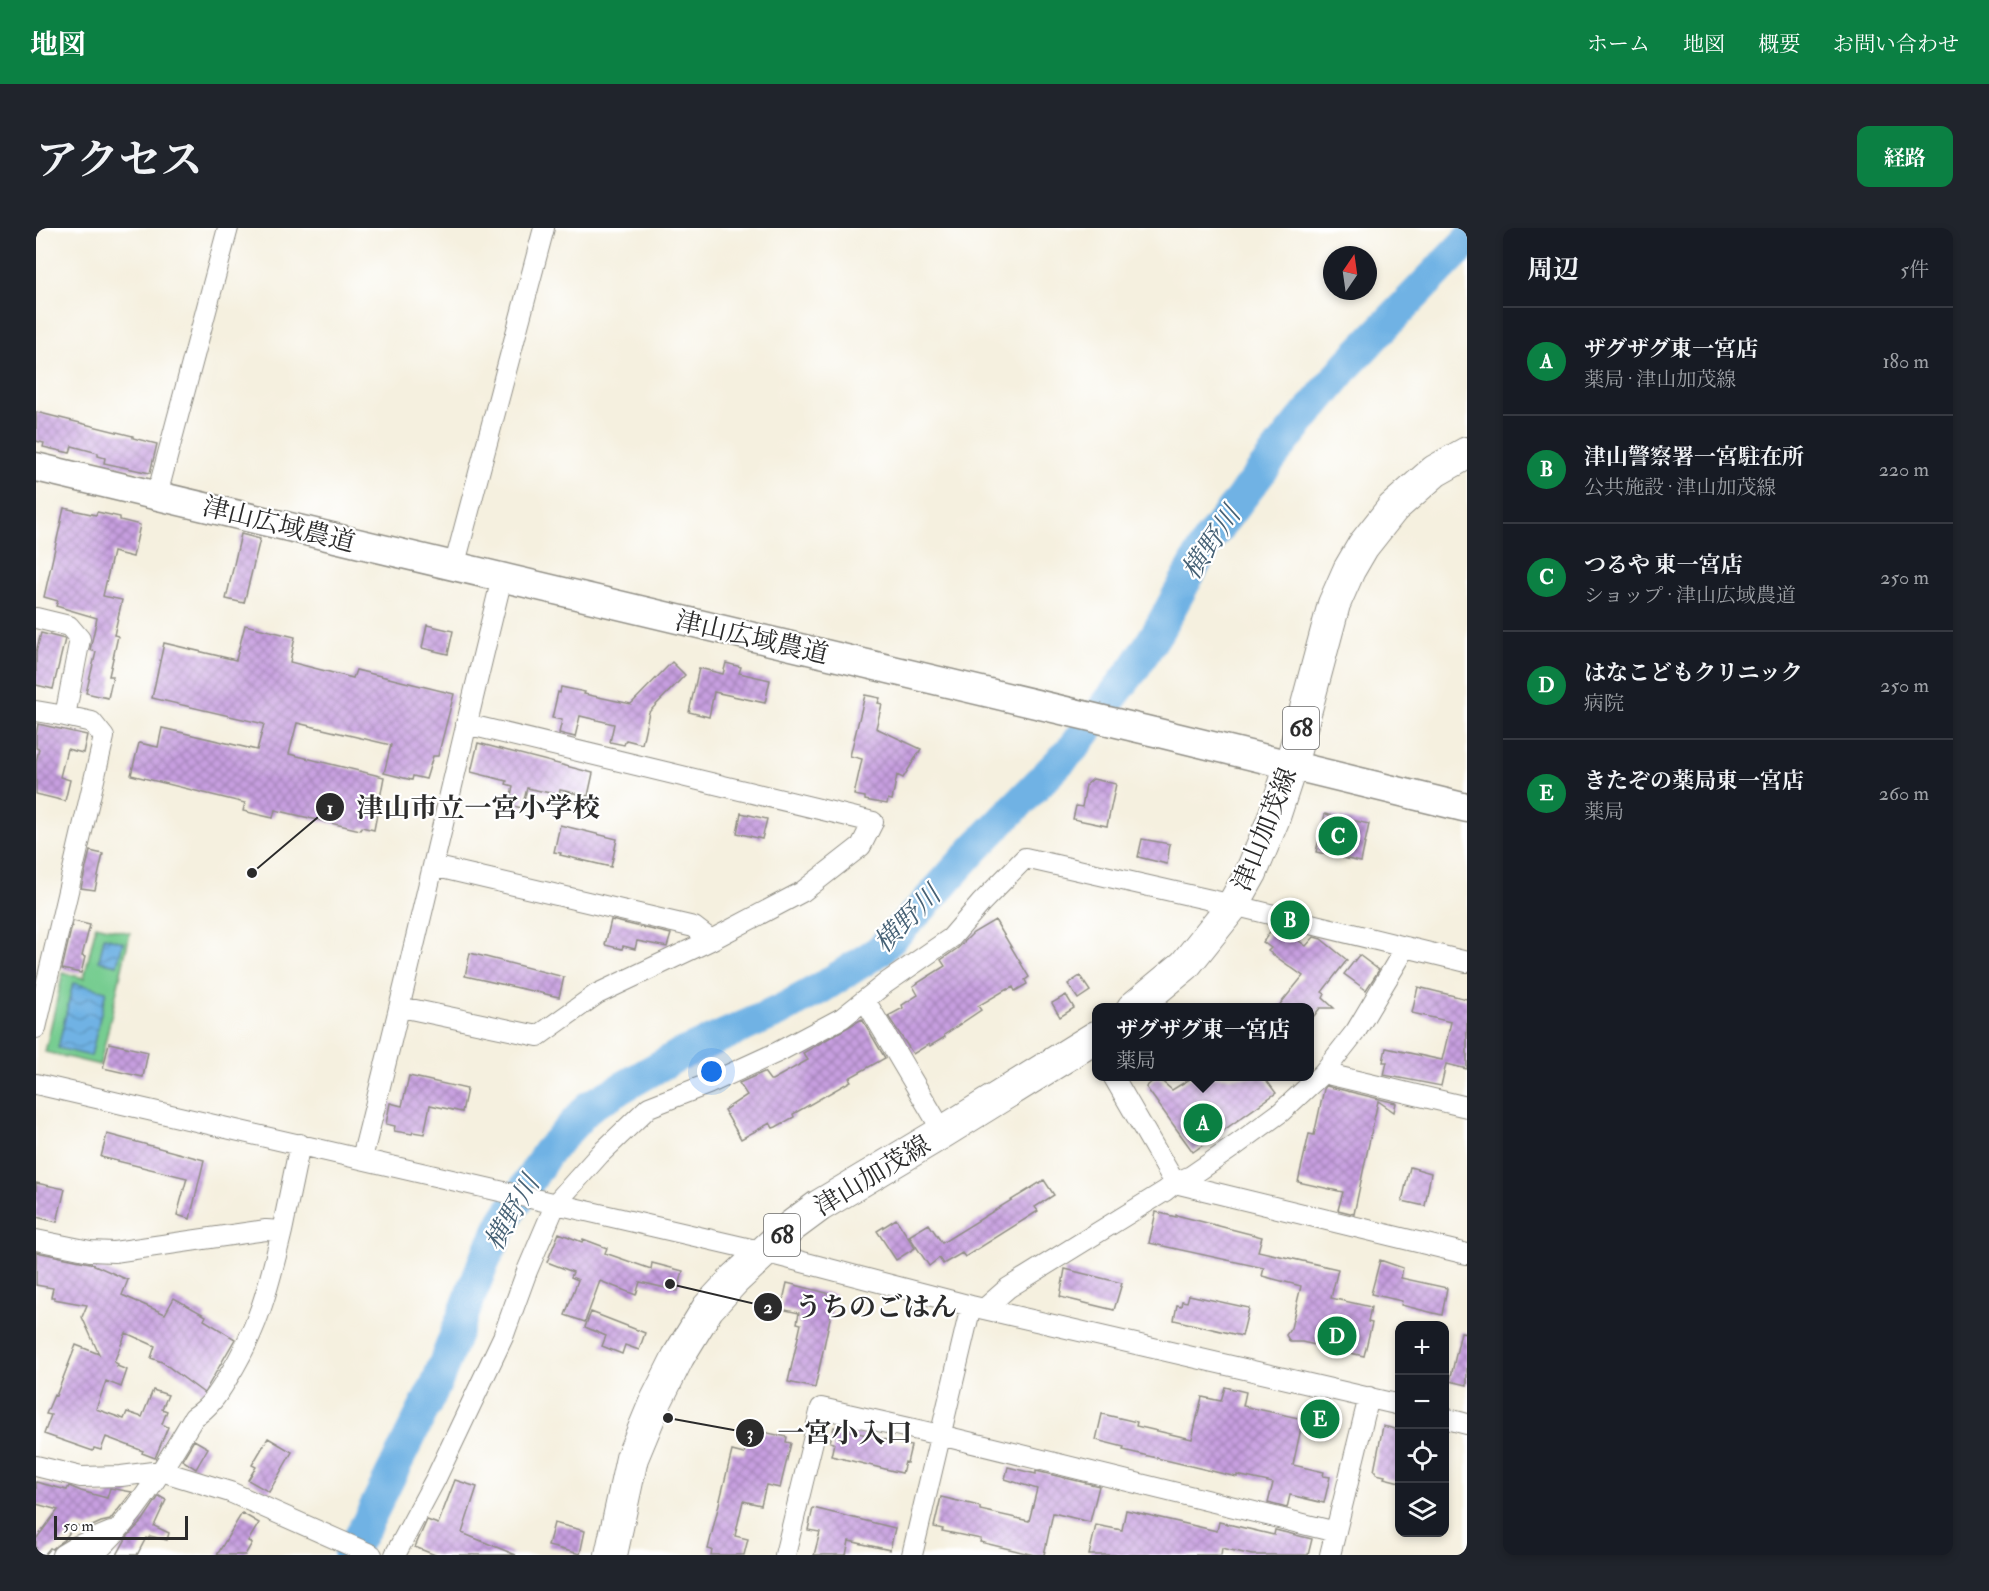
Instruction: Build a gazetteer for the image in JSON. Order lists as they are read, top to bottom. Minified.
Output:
{"streets":{"main road":["68","津山加茂線"],"street":["津山広域農道"]},"crossings":[["津山広域農道","津山加茂線"]],"water":["横野川"],"places":["津山市立一宮小学校","うちのごはん","一宮小入口"],"scale_bar":"50 m","north":"top","page":{"header":"地図","nav":["ホーム","地図","概要","お問い合わせ"],"title":"アクセス","buttons":"経路","heading":["周辺","5件"],"list":[{"mark":"A","name":"ザグザグ東一宮店","note":"薬局 · 津山加茂線","value":"180 m"},{"mark":"B","name":"津山警察署一宮駐在所","note":"公共施設 · 津山加茂線","value":"220 m"},{"mark":"C","name":"つるや 東一宮店","note":"ショップ · 津山広域農道","value":"250 m"},{"mark":"D","name":"はなこどもクリニック","note":"病院","value":"250 m"},{"mark":"E","name":"きたぞの薬局東一宮店","note":"薬局","value":"260 m"}],"pins":["C","B","A","D","E"],"popup":["ザグザグ東一宮店","薬局"],"map_buttons":["+","−"],"scale":"50 m"}}
